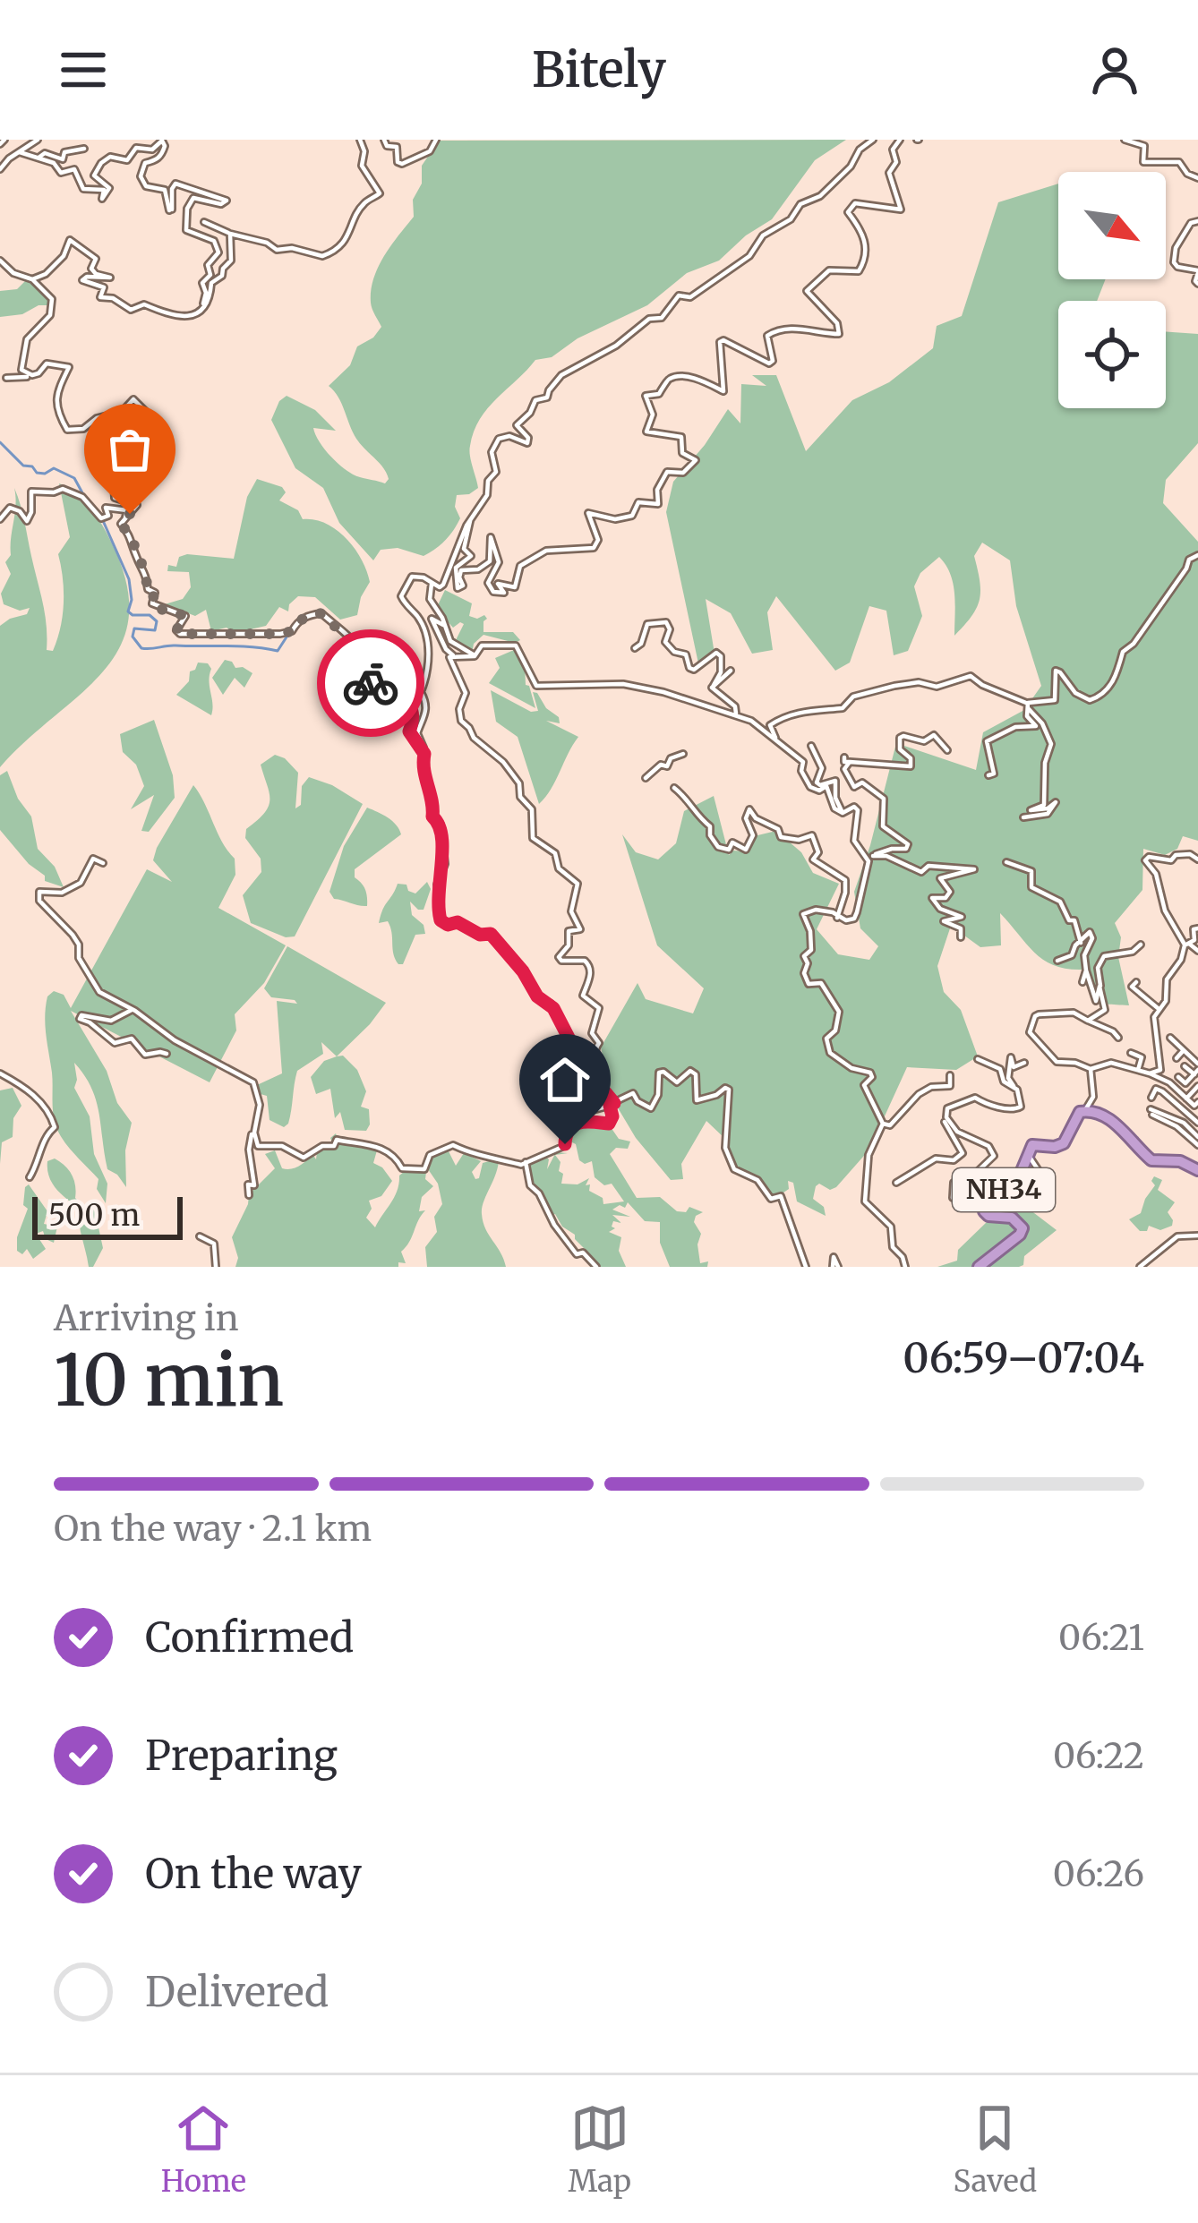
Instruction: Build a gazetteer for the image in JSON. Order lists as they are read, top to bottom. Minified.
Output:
{"streets":{"highway":["NH34"]},"scale_bar":"500 m","north":"bottom right","page":{"header":"Bitely","scale":"500 m","heading":["10 min","Arriving in","06:59–07:04"],"bar":"On the way · 2.1 km","list":[["Confirmed","06:21"],["Preparing","06:22"],["On the way","06:26"],"Delivered"],"tabs":["Home","Map","Saved"]}}
